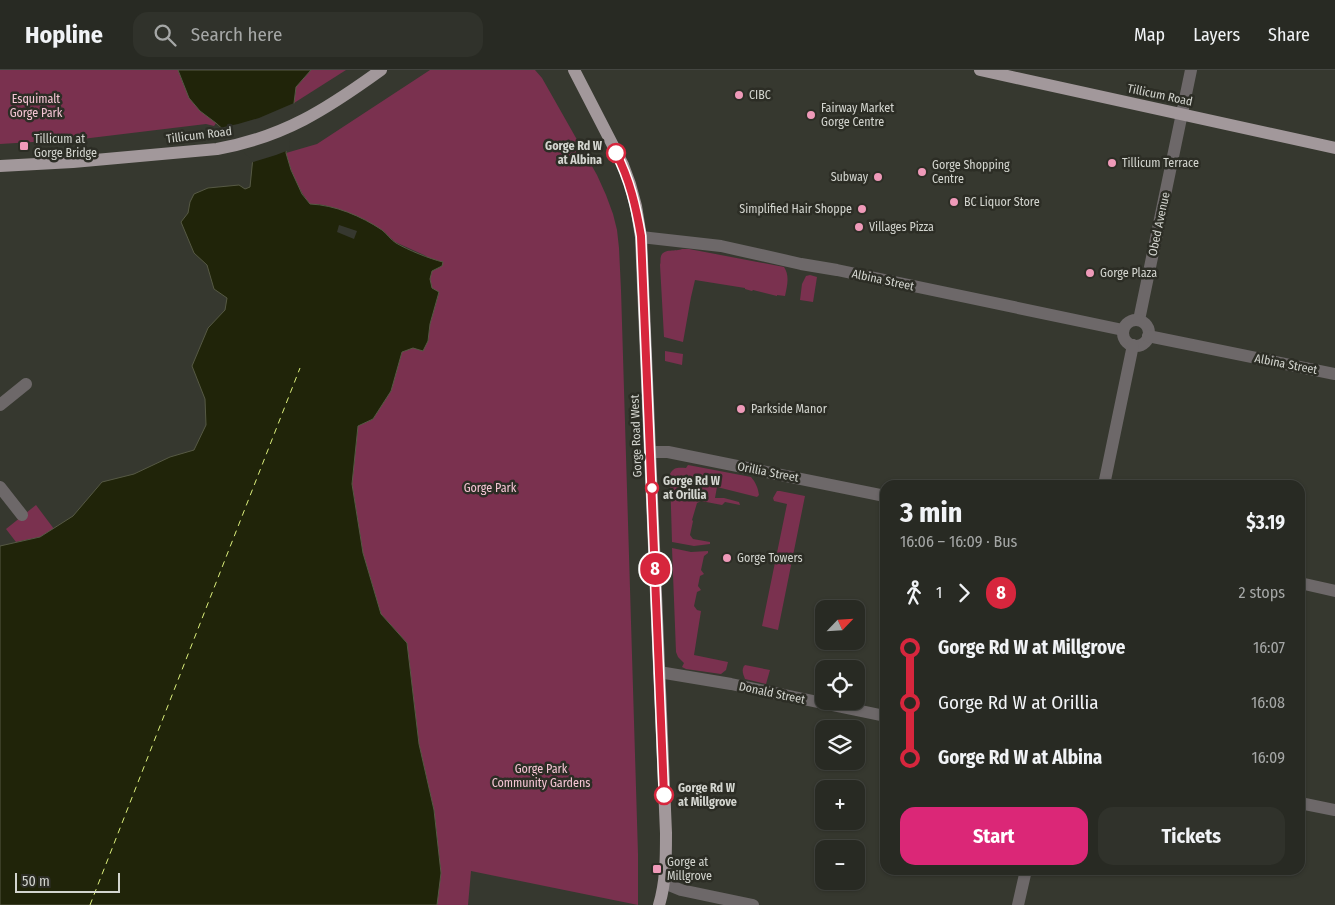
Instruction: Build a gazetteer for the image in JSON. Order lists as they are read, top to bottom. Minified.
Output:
{"streets":{"main road":["Tillicum Road","Gorge Road West"],"street":["Obed Avenue","Albina Street","Orillia Street","Donald Street"]},"crossings":[["Tillicum Road","Obed Avenue"],["Obed Avenue","Albina Street"],["Albina Street","Gorge Road West"],["Gorge Road West","Orillia Street"],["Gorge Road West","Donald Street"]],"parks":["Esquimalt Gorge Park","Gorge Park","Gorge Park Community Gardens"],"places":{"other":["CIBC","Fairway Market Gorge Centre","Gorge Rd W at Albina","Tillicum Terrace","Gorge Shopping Centre","Subway","BC Liquor Store","Simplified Hair Shoppe","Villages Pizza","Gorge Plaza","Parkside Manor","Gorge Rd W at Orillia","Gorge Towers","Gorge Rd W at Millgrove"],"transit":["Tillicum at Gorge Bridge","Gorge at Millgrove"]},"lines":["bus line 8"],"scale_bar":"50 m","north":"top right","page":{"header":"Hopline","search":"Search here","nav":["Map","Layers","Share"],"on_map":"8","heading":["3 min","16:06 – 16:09 · Bus","$3.19"],"legs":["1","8","2 stops"],"map_buttons":["+","−"],"list":[{"name":"Gorge Rd W at Millgrove","value":"16:07"},{"name":"Gorge Rd W at Orillia","value":"16:08"},{"name":"Gorge Rd W at Albina","value":"16:09"}],"buttons":["Start","Tickets"],"scale":"50 m"}}
